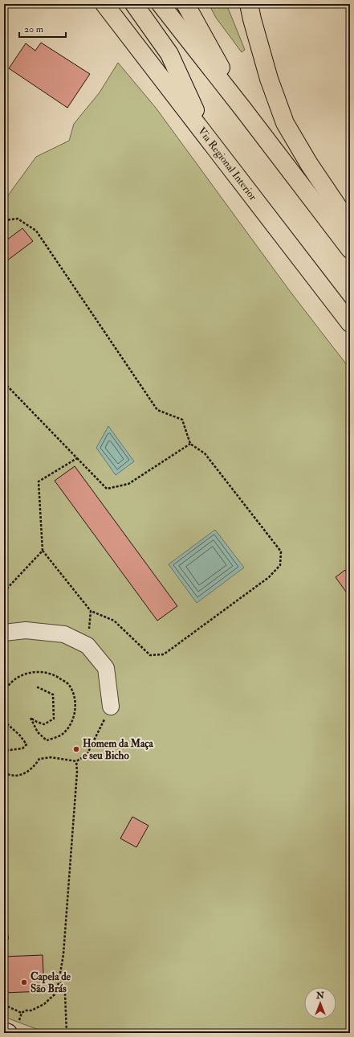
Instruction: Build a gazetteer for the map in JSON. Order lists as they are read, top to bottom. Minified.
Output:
{"streets":{"highway":["Via Regional Interior"]},"places":["Homem da Maça e seu Bicho","Capela de São Brás"],"scale_bar":"20 m","north":"top"}
